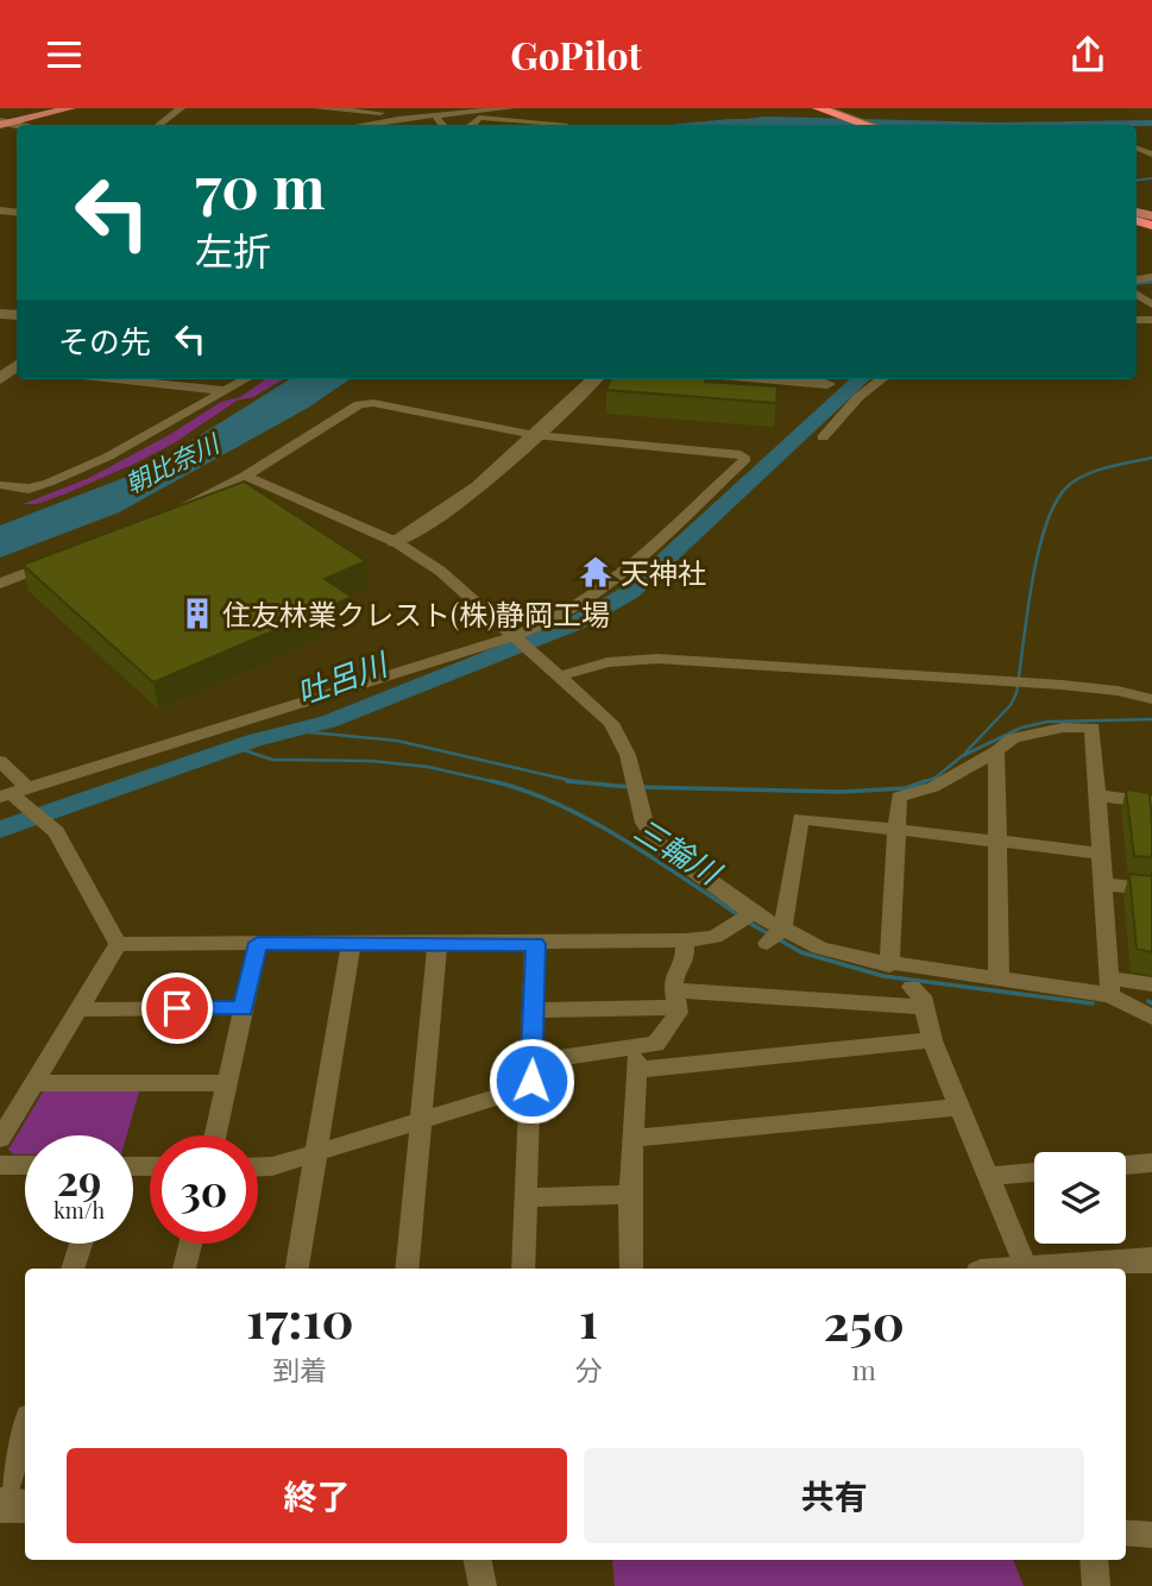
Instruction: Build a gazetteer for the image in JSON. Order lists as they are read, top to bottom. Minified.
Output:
{"water":["朝比奈川","吐呂川","三輪川"],"places":{"temple":["天神社"],"building":["住友林業クレスト(株)静岡工場"]},"page":{"header":"GoPilot","turn":["70 m","左折"],"then":"その先","speed":"29 km/h","limit":"30","eta":["17:10","到着","1","分","250","m"],"buttons":["終了","共有"]}}
